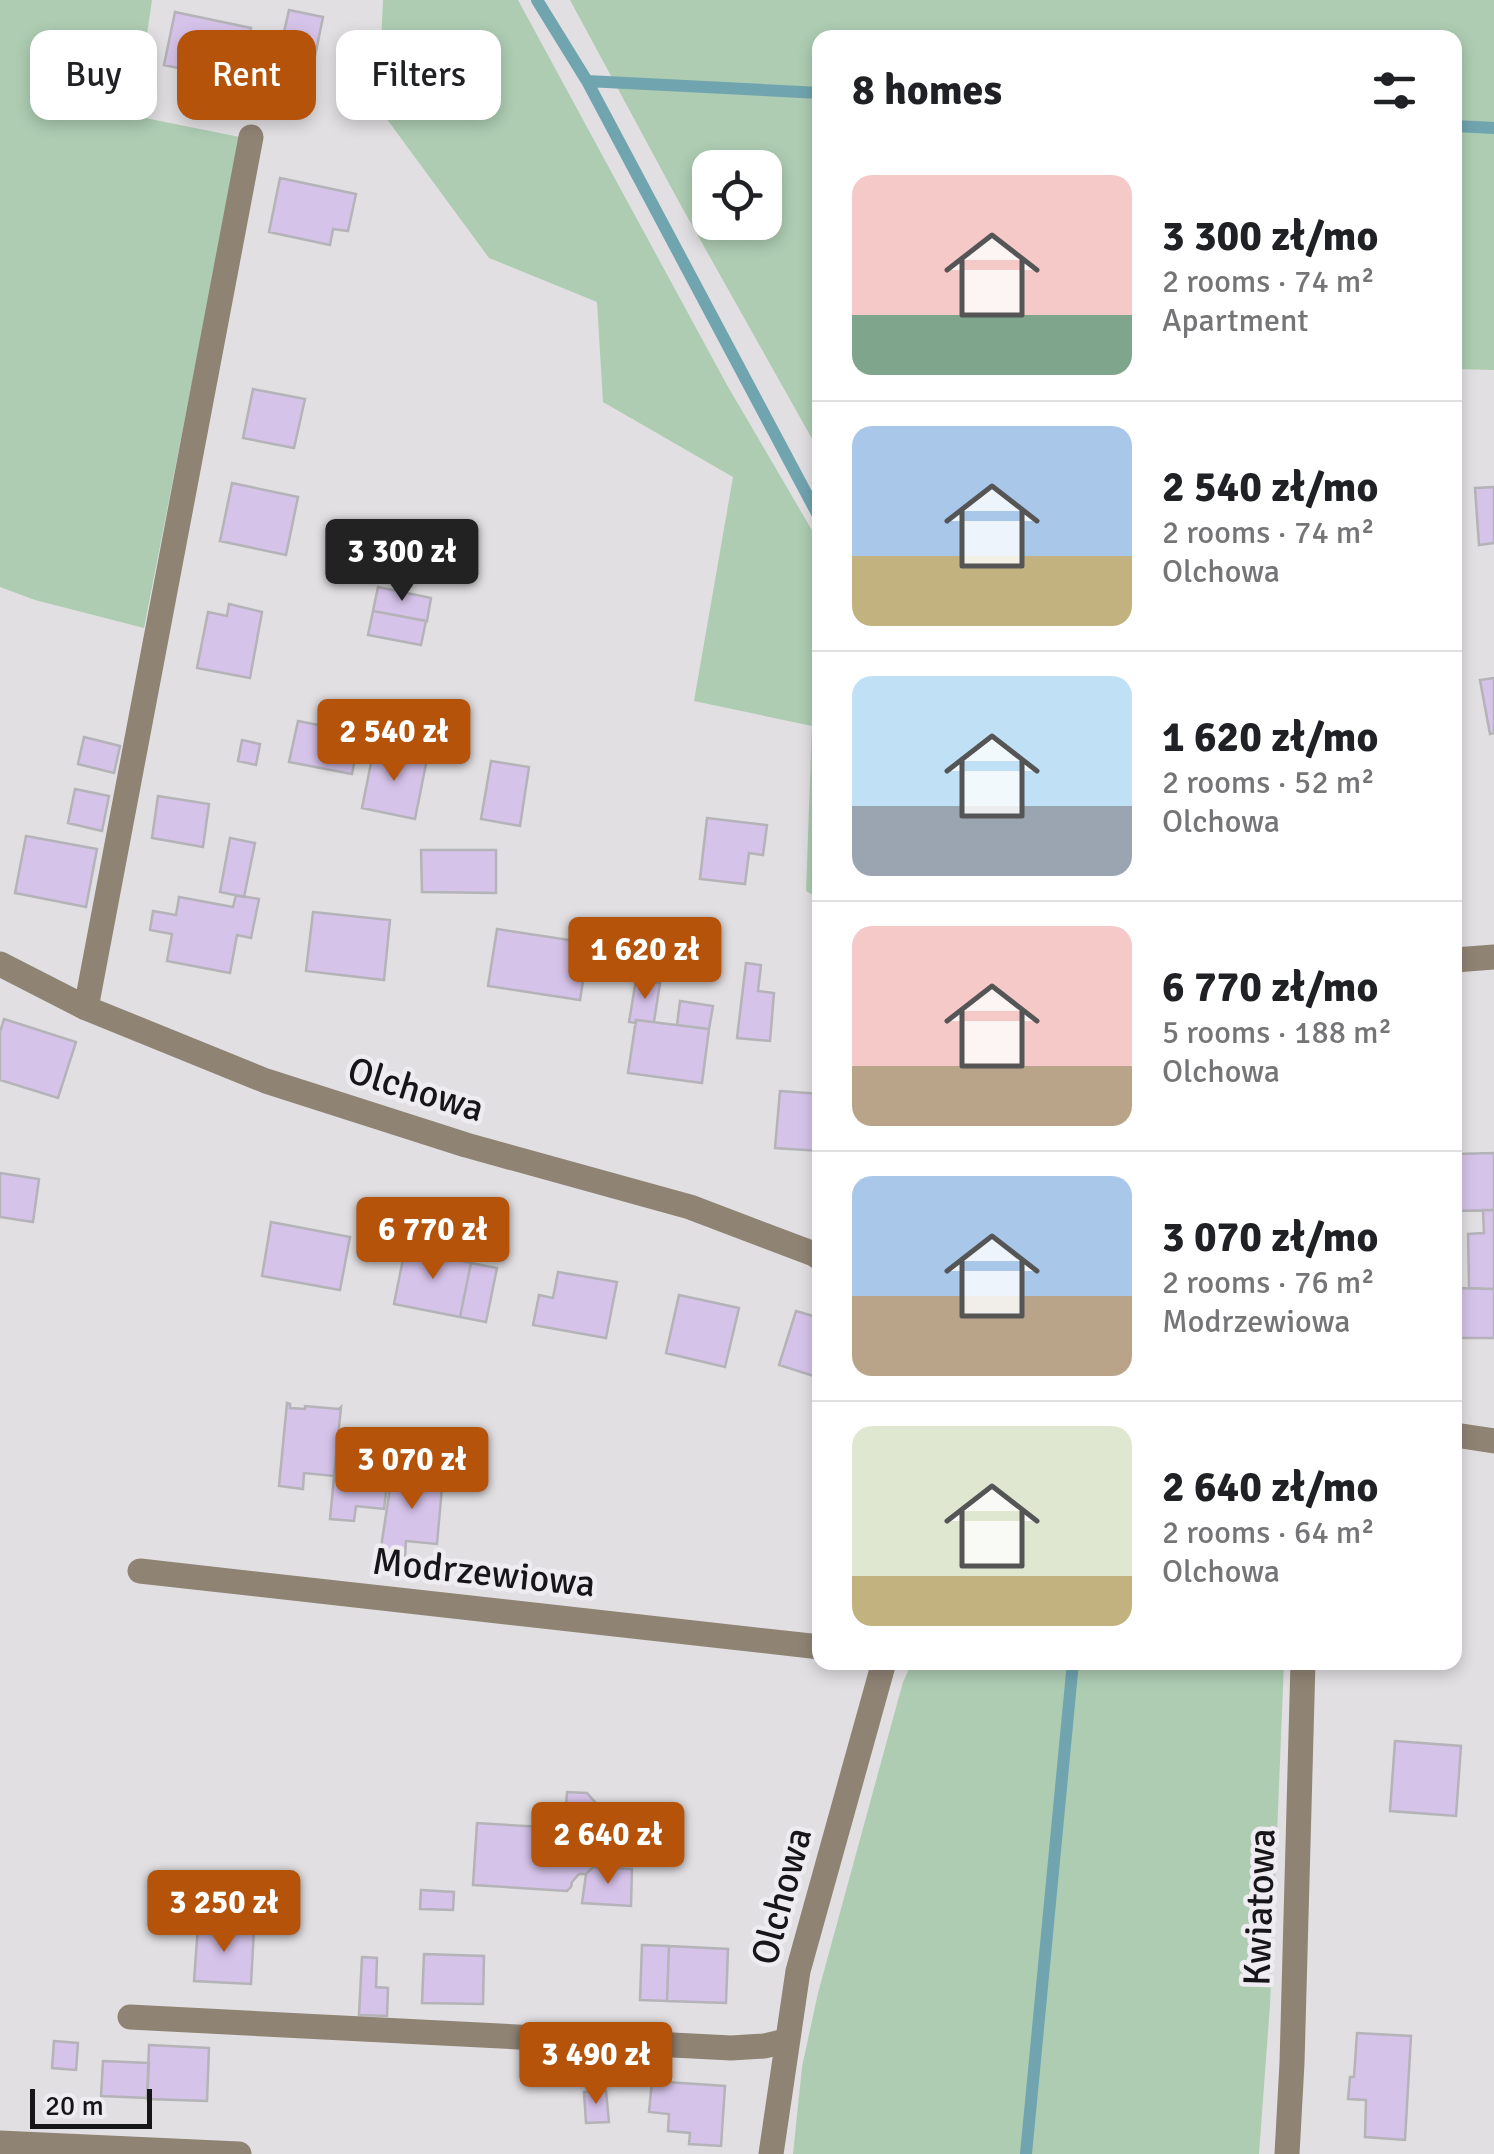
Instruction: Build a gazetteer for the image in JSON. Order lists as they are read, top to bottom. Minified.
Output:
{"streets":{"street":["Olchowa","Modrzewiowa","Kwiatowa"]},"scale_bar":"20 m","page":{"chip":["Buy","Rent","Filters"],"heading":"8 homes","list":[{"name":"3 300 zł/mo","note":"2 rooms · 74 m² · Apartment"},{"name":"2 540 zł/mo","note":"2 rooms · 74 m² · Olchowa"},{"name":"1 620 zł/mo","note":"2 rooms · 52 m² · Olchowa"},{"name":"6 770 zł/mo","note":"5 rooms · 188 m² · Olchowa"},{"name":"3 070 zł/mo","note":"2 rooms · 76 m² · Modrzewiowa"},{"name":"2 640 zł/mo","note":"2 rooms · 64 m² · Olchowa"}],"price":["3 300 zł","2 540 zł","1 620 zł","6 770 zł","3 070 zł","2 640 zł","3 250 zł","3 490 zł"],"scale":"20 m"}}
